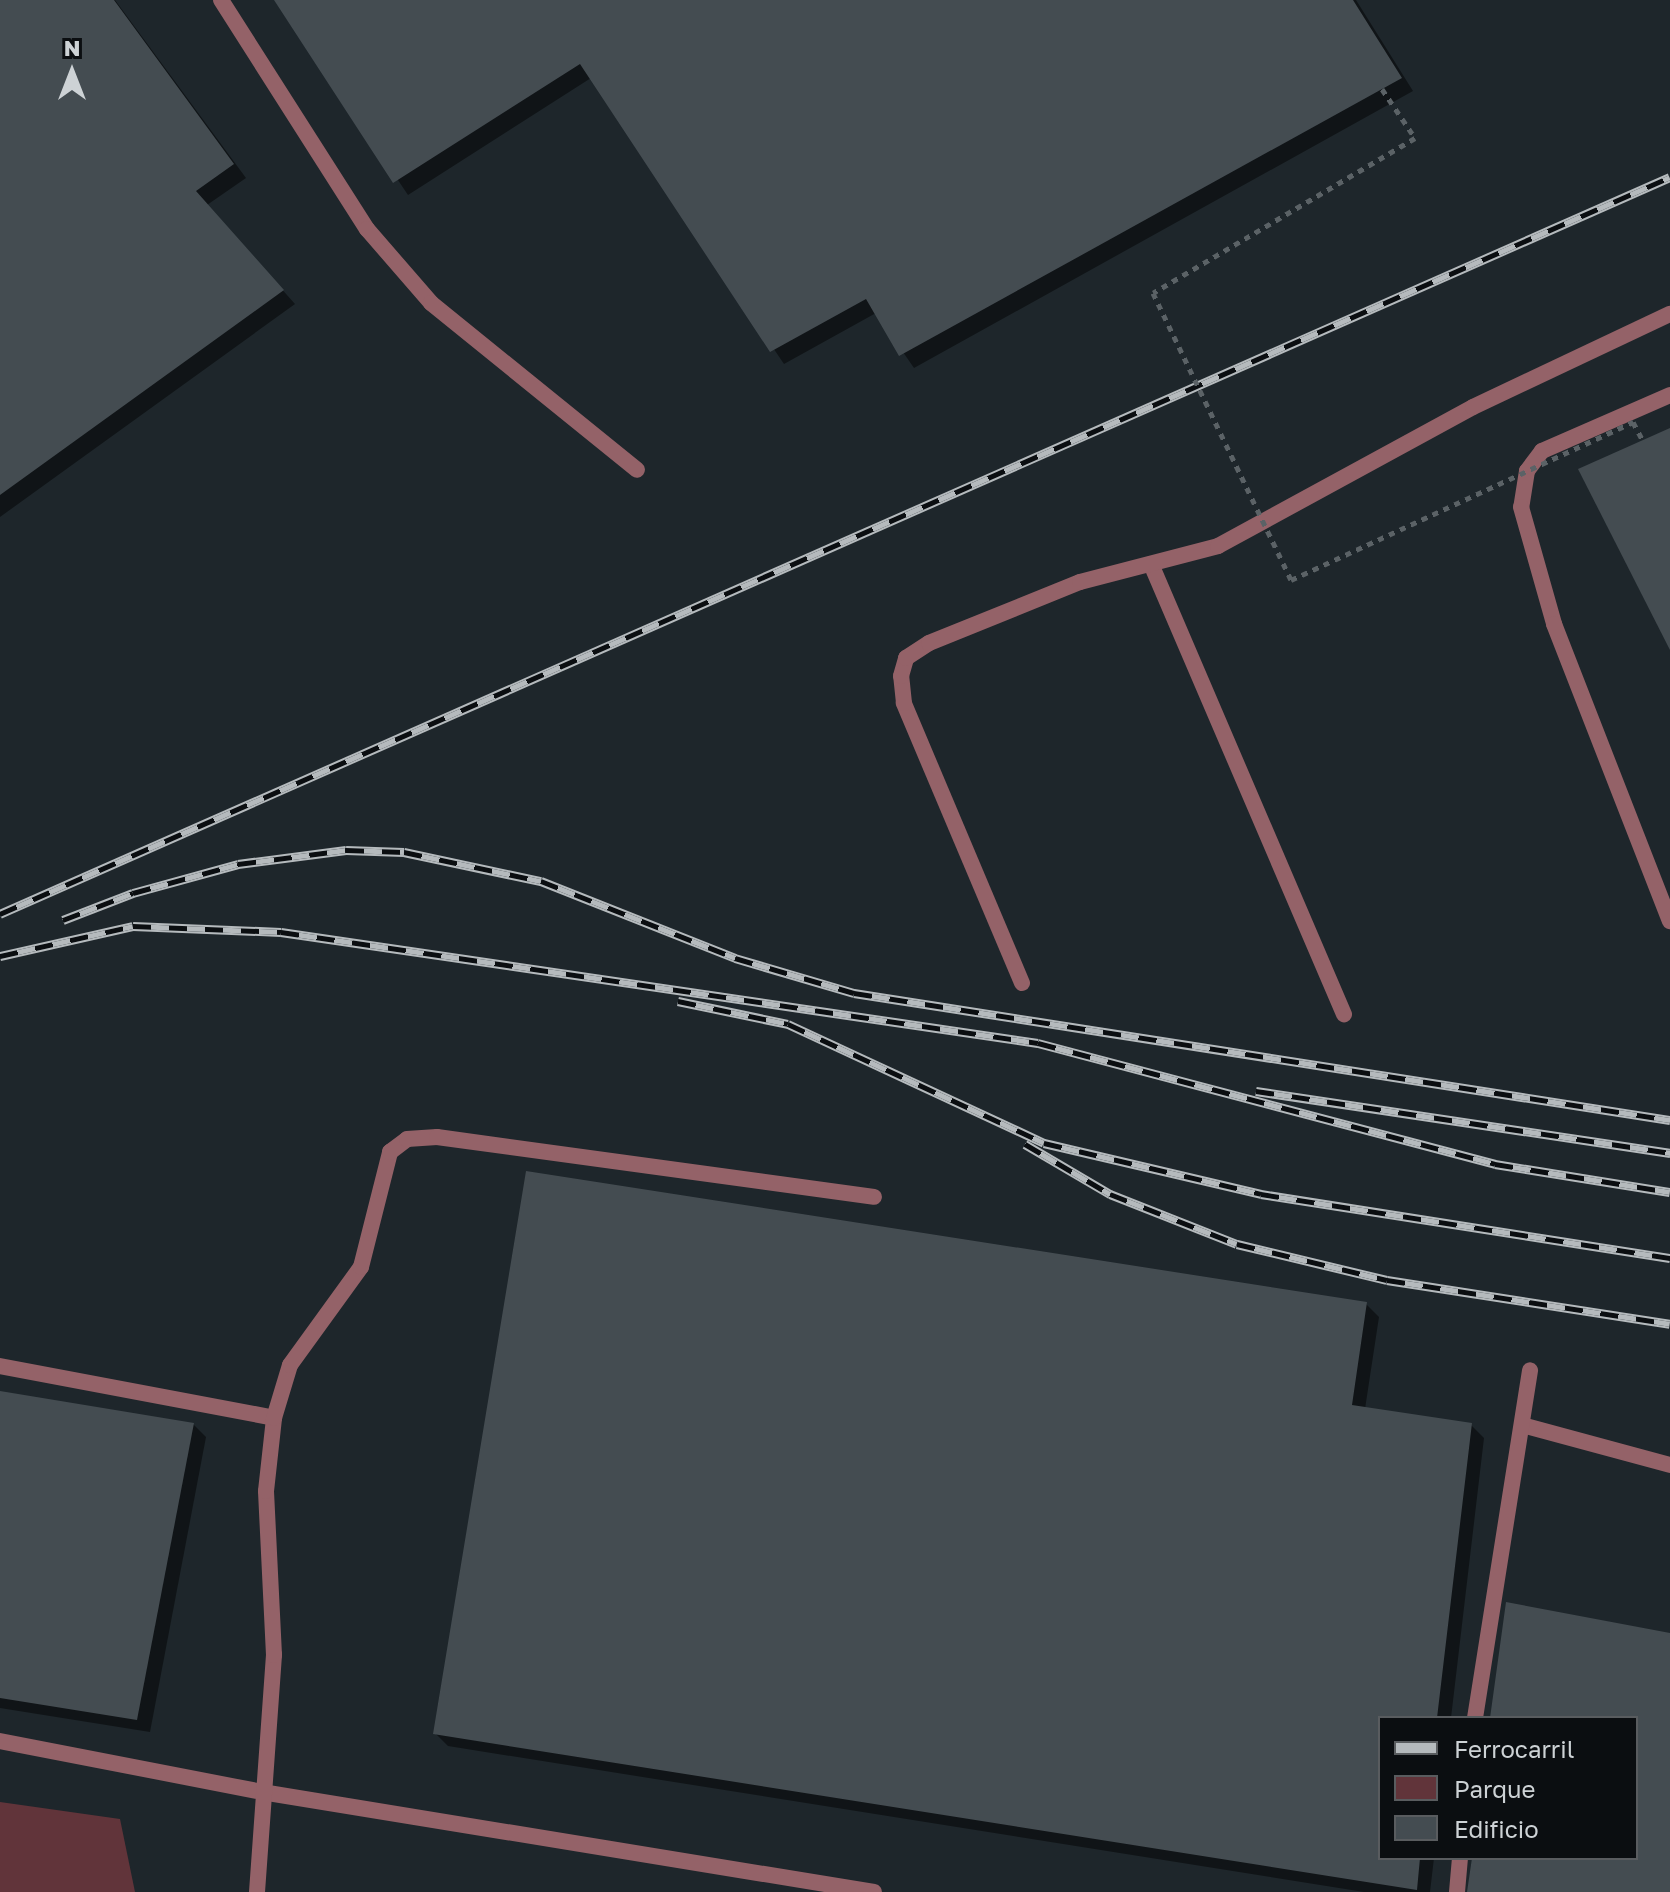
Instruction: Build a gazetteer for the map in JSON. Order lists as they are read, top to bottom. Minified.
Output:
{"legend":["Ferrocarril","Parque","Edificio"],"north":"top"}
